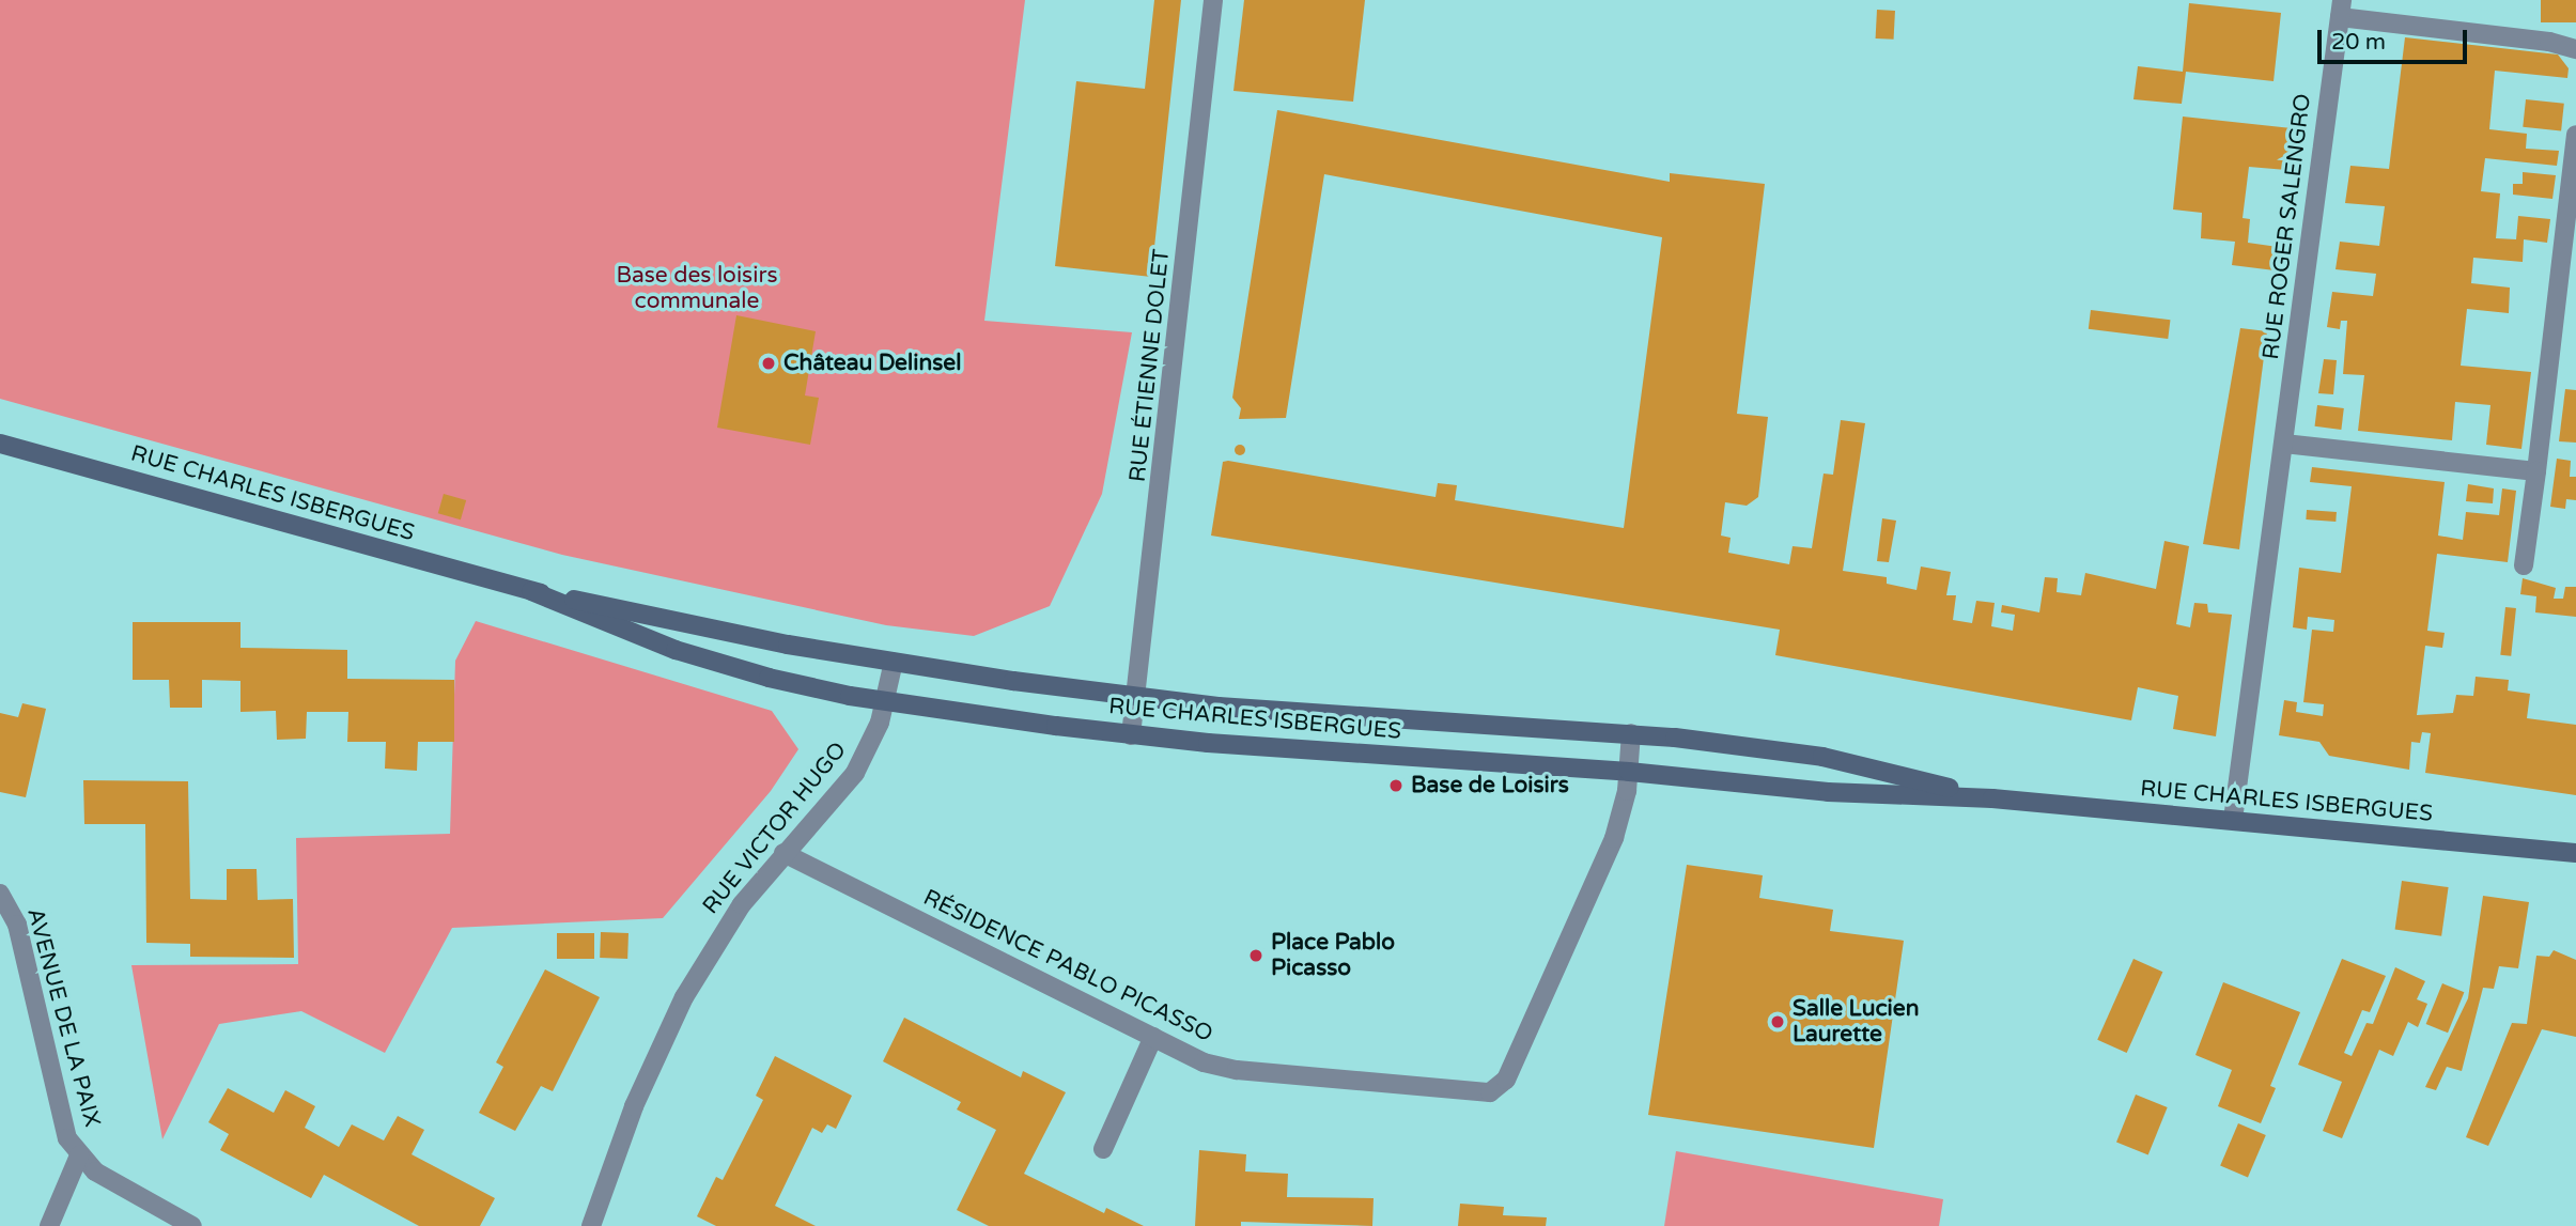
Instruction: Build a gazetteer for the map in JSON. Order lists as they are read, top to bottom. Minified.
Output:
{"streets":{"main road":["RUE CHARLES ISBERGUES"],"street":["RUE ROGER SALENGRO","RUE ÉTIENNE DOLET","RUE VICTOR HUGO","RÉSIDENCE PABLO PICASSO","AVENUE DE LA PAIX"]},"crossings":[["RUE ROGER SALENGRO","RUE CHARLES ISBERGUES"],["RUE ÉTIENNE DOLET","RUE CHARLES ISBERGUES"],["RUE CHARLES ISBERGUES","RUE VICTOR HUGO"],["RUE CHARLES ISBERGUES","RÉSIDENCE PABLO PICASSO"],["RUE VICTOR HUGO","RÉSIDENCE PABLO PICASSO"]],"parks":["Base des loisirs communale"],"places":["Château Delinsel","Base de Loisirs","Place Pablo Picasso","Salle Lucien Laurette"],"scale_bar":"20 m"}
